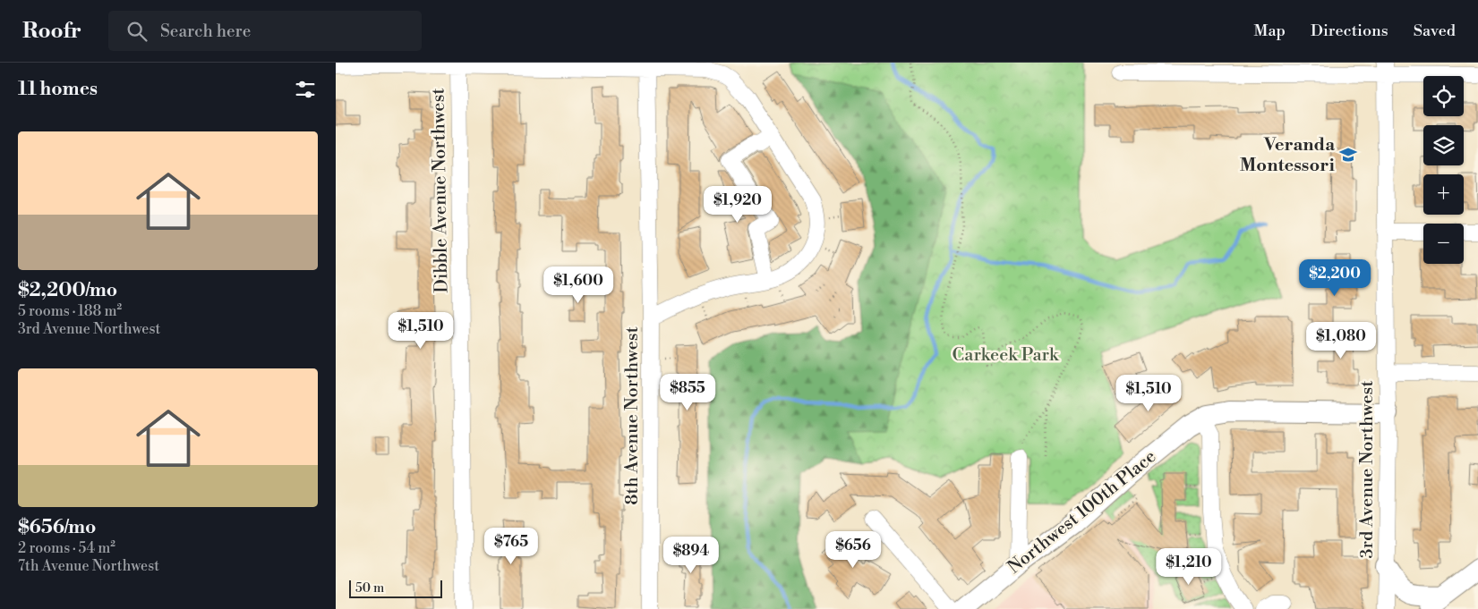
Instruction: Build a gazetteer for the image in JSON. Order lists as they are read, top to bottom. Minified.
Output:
{"streets":{"main road":["Northwest 100th Place"],"street":["Dibble Avenue Northwest","8th Avenue Northwest","3rd Avenue Northwest"]},"crossings":[["3rd Avenue Northwest","Northwest 100th Place"]],"parks":["Carkeek Park"],"places":{"school or university":["Veranda Montessori"]},"scale_bar":"50 m","page":{"header":"Roofr","search":"Search here","nav":["Map","Directions","Saved"],"heading":"11 homes","map_buttons":["+","−"],"list":[{"name":"$2,200/mo","note":"5 rooms · 188 m² · 3rd Avenue Northwest"},{"name":"$656/mo","note":"2 rooms · 54 m² · 7th Avenue Northwest"}],"price":["$1,920","$2,200","$1,600","$1,510","$1,080","$855","$1,510","$765","$656","$894","$1,210"],"scale":"50 m"}}
